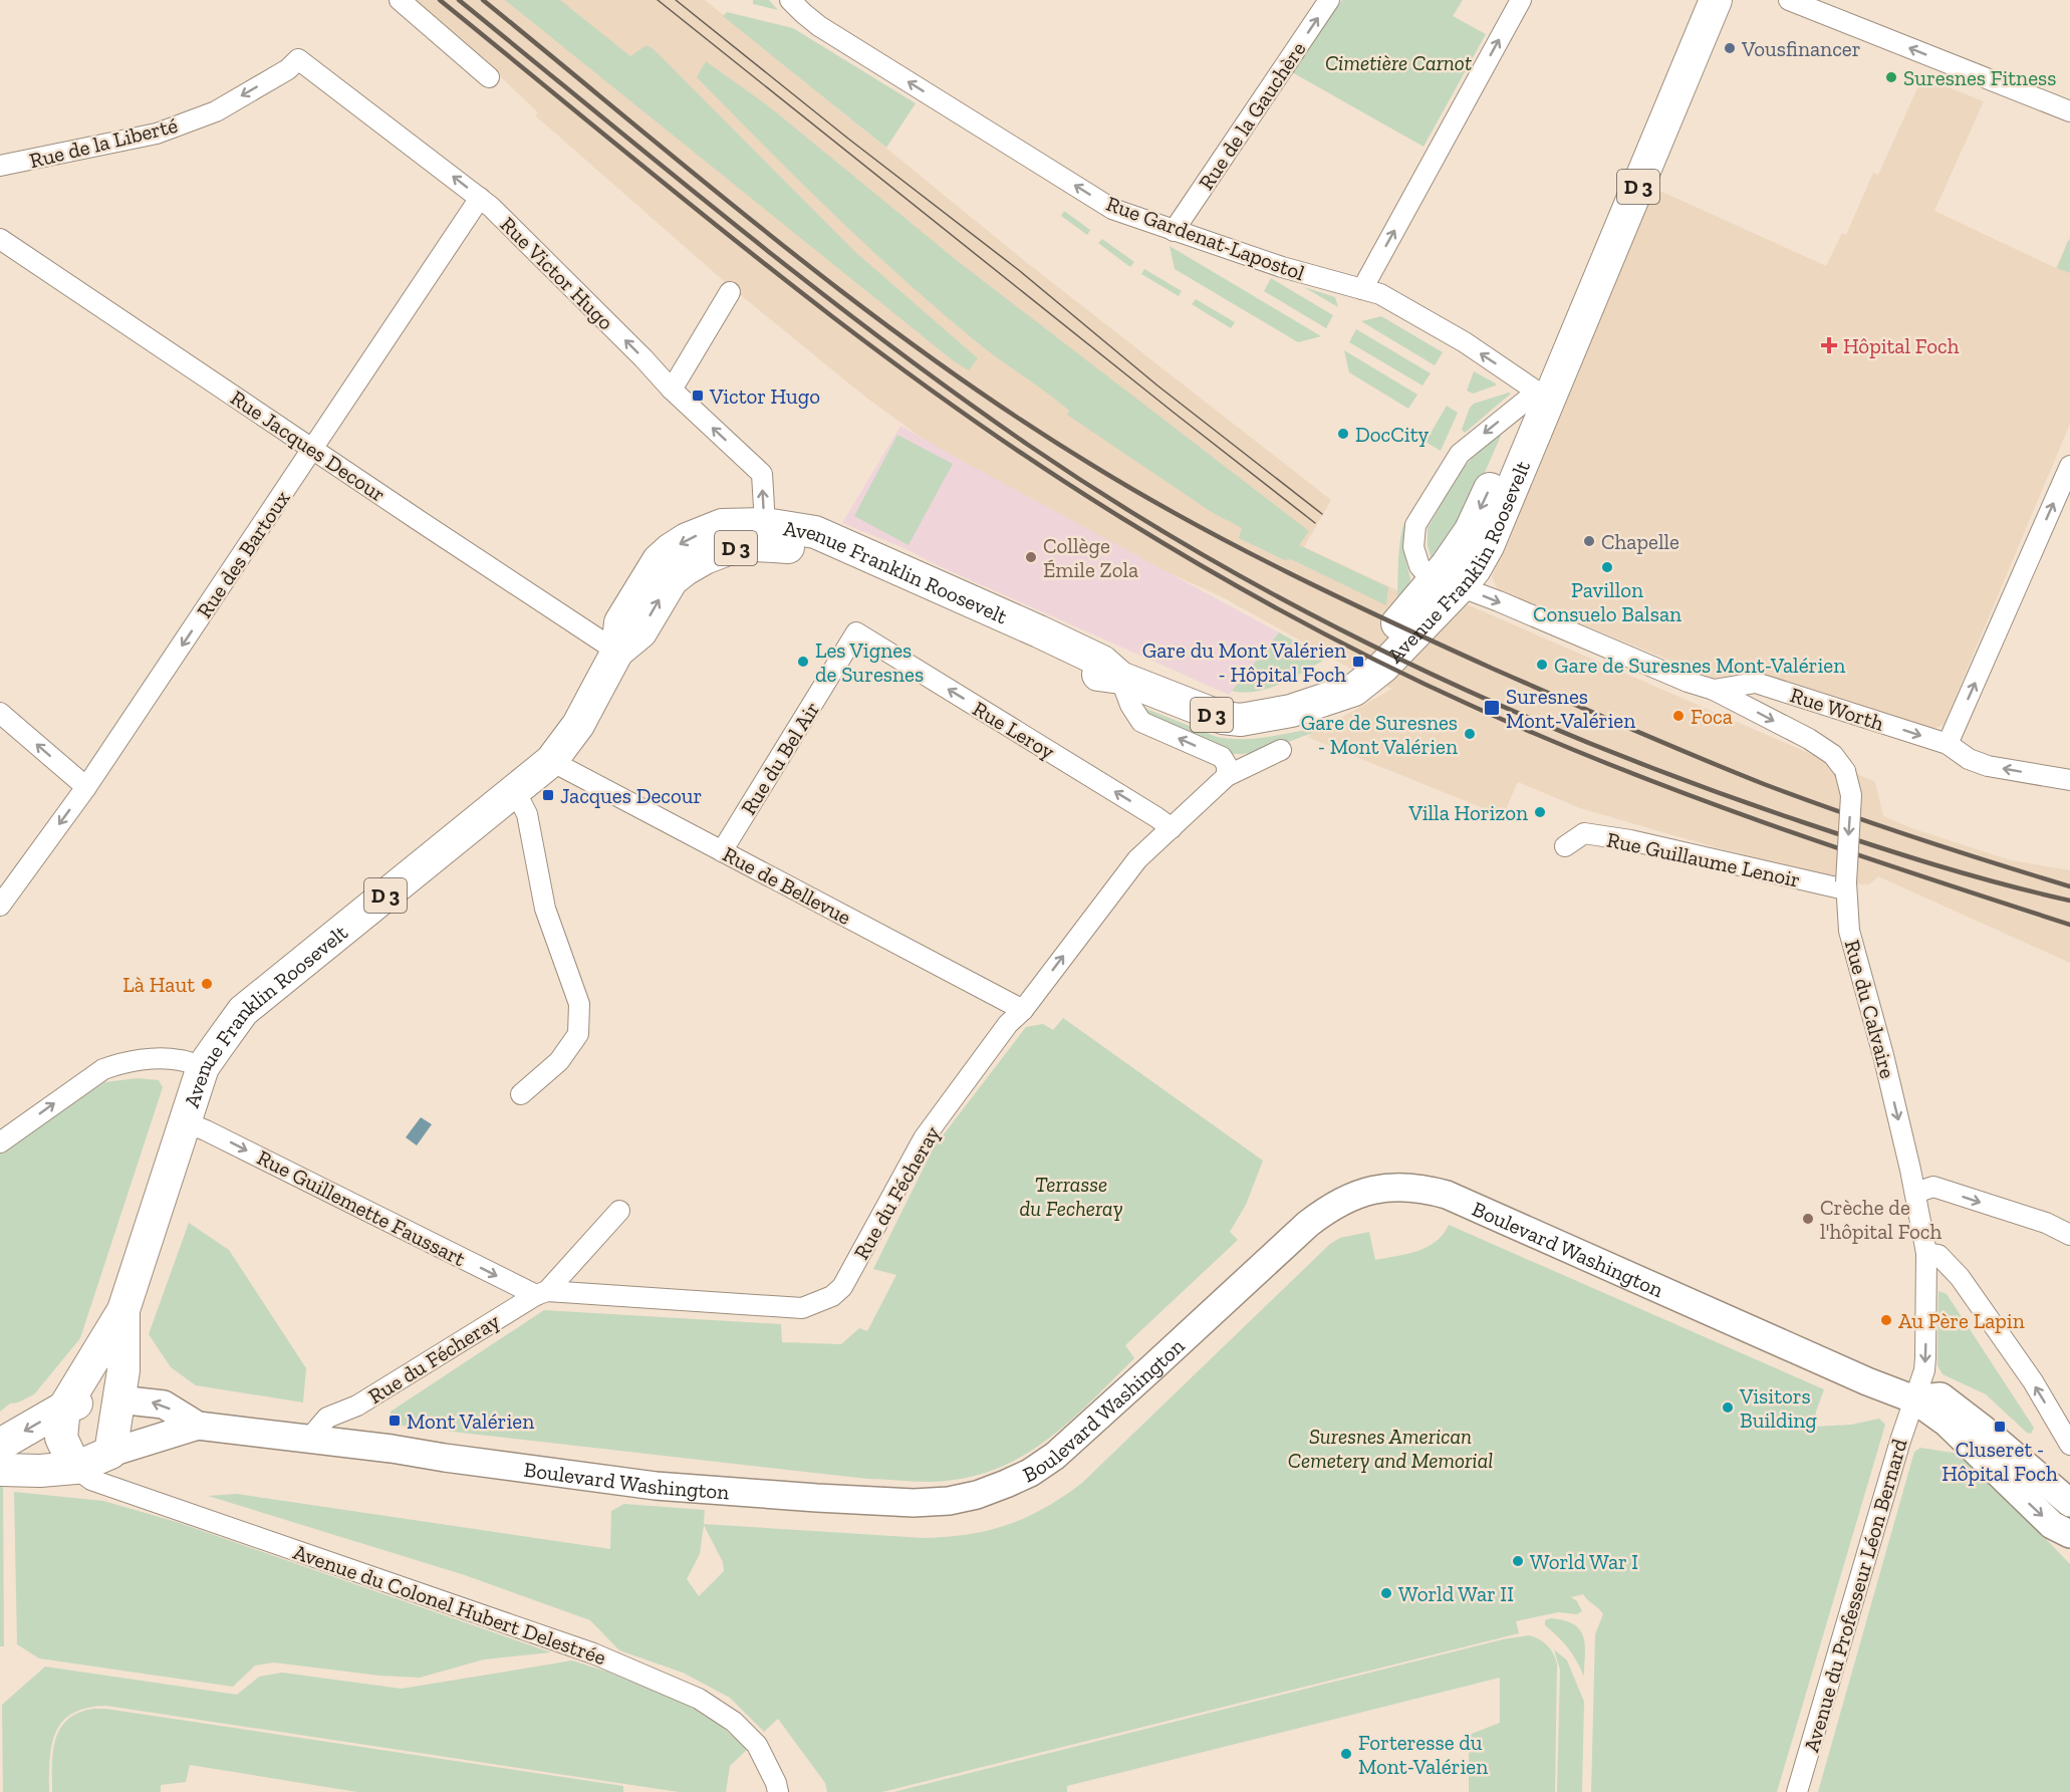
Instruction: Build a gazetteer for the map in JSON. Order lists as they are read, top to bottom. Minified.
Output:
{"streets":{"main road":["D 3","Avenue Franklin Roosevelt"],"street":["Rue de la Gauchère","Rue de la Liberté","Rue Gardenat-Lapostol","Rue Victor Hugo","Rue Jacques Decour","Rue des Bartoux","Rue Worth","Rue Leroy","Rue du Bel Air","Rue Guillaume Lenoir","Rue de Bellevue","Rue du Calvaire","Rue du Fécheray","Rue Guillemette Faussart","Boulevard Washington","Avenue du Professeur Léon Bernard","Avenue du Colonel Hubert Delestrée"]},"crossings":[["Rue de la Gauchère","Rue Gardenat-Lapostol"],["Rue de la Liberté","Rue Victor Hugo"],["D 3","Avenue Franklin Roosevelt"],["Rue Gardenat-Lapostol","Avenue Franklin Roosevelt"],["Rue Victor Hugo","Rue des Bartoux"],["Rue Victor Hugo","Avenue Franklin Roosevelt"],["Rue Jacques Decour","Rue des Bartoux"],["Rue Jacques Decour","Avenue Franklin Roosevelt"],["Avenue Franklin Roosevelt","Rue Worth"],["Avenue Franklin Roosevelt","Rue de Bellevue"],["Avenue Franklin Roosevelt","Rue Guillemette Faussart"],["Avenue Franklin Roosevelt","Boulevard Washington"],["Rue Worth","Rue du Calvaire"],["Rue Leroy","Rue du Bel Air"],["Rue Leroy","Rue du Fécheray"],["Rue du Bel Air","Rue de Bellevue"],["Rue Guillaume Lenoir","Rue du Calvaire"],["Rue de Bellevue","Rue du Fécheray"],["Rue du Calvaire","Boulevard Washington"],["Rue du Calvaire","Avenue du Professeur Léon Bernard"],["Rue du Fécheray","Rue Guillemette Faussart"],["Rue du Fécheray","Boulevard Washington"],["Boulevard Washington","Avenue du Professeur Léon Bernard"]],"one_way":["Rue de la Gauchère","Rue de la Liberté","Rue Gardenat-Lapostol","Rue Victor Hugo","Rue des Bartoux","Rue Guillemette Faussart"],"parks":["Cimetière Carnot","Terrasse du Fecheray","Suresnes American Cemetery and Memorial"],"places":{"other":["Vousfinancer","Suresnes Fitness","DocCity","Chapelle","Collège Émile Zola","Pavillon Consuelo Balsan","Les Vignes de Suresnes","Gare de Suresnes Mont-Valérien","Foca","Gare de Suresnes - Mont Valérien","Villa Horizon","Là Haut","Crèche de l'hôpital Foch","Au Père Lapin","Visitors Building","World War I","World War II","Forteresse du Mont-Valérien"],"health":["Hôpital Foch"],"transit":["Victor Hugo","Gare du Mont Valérien - Hôpital Foch","Suresnes Mont-Valérien","Jacques Decour","Mont Valérien","Cluseret - Hôpital Foch"]}}
